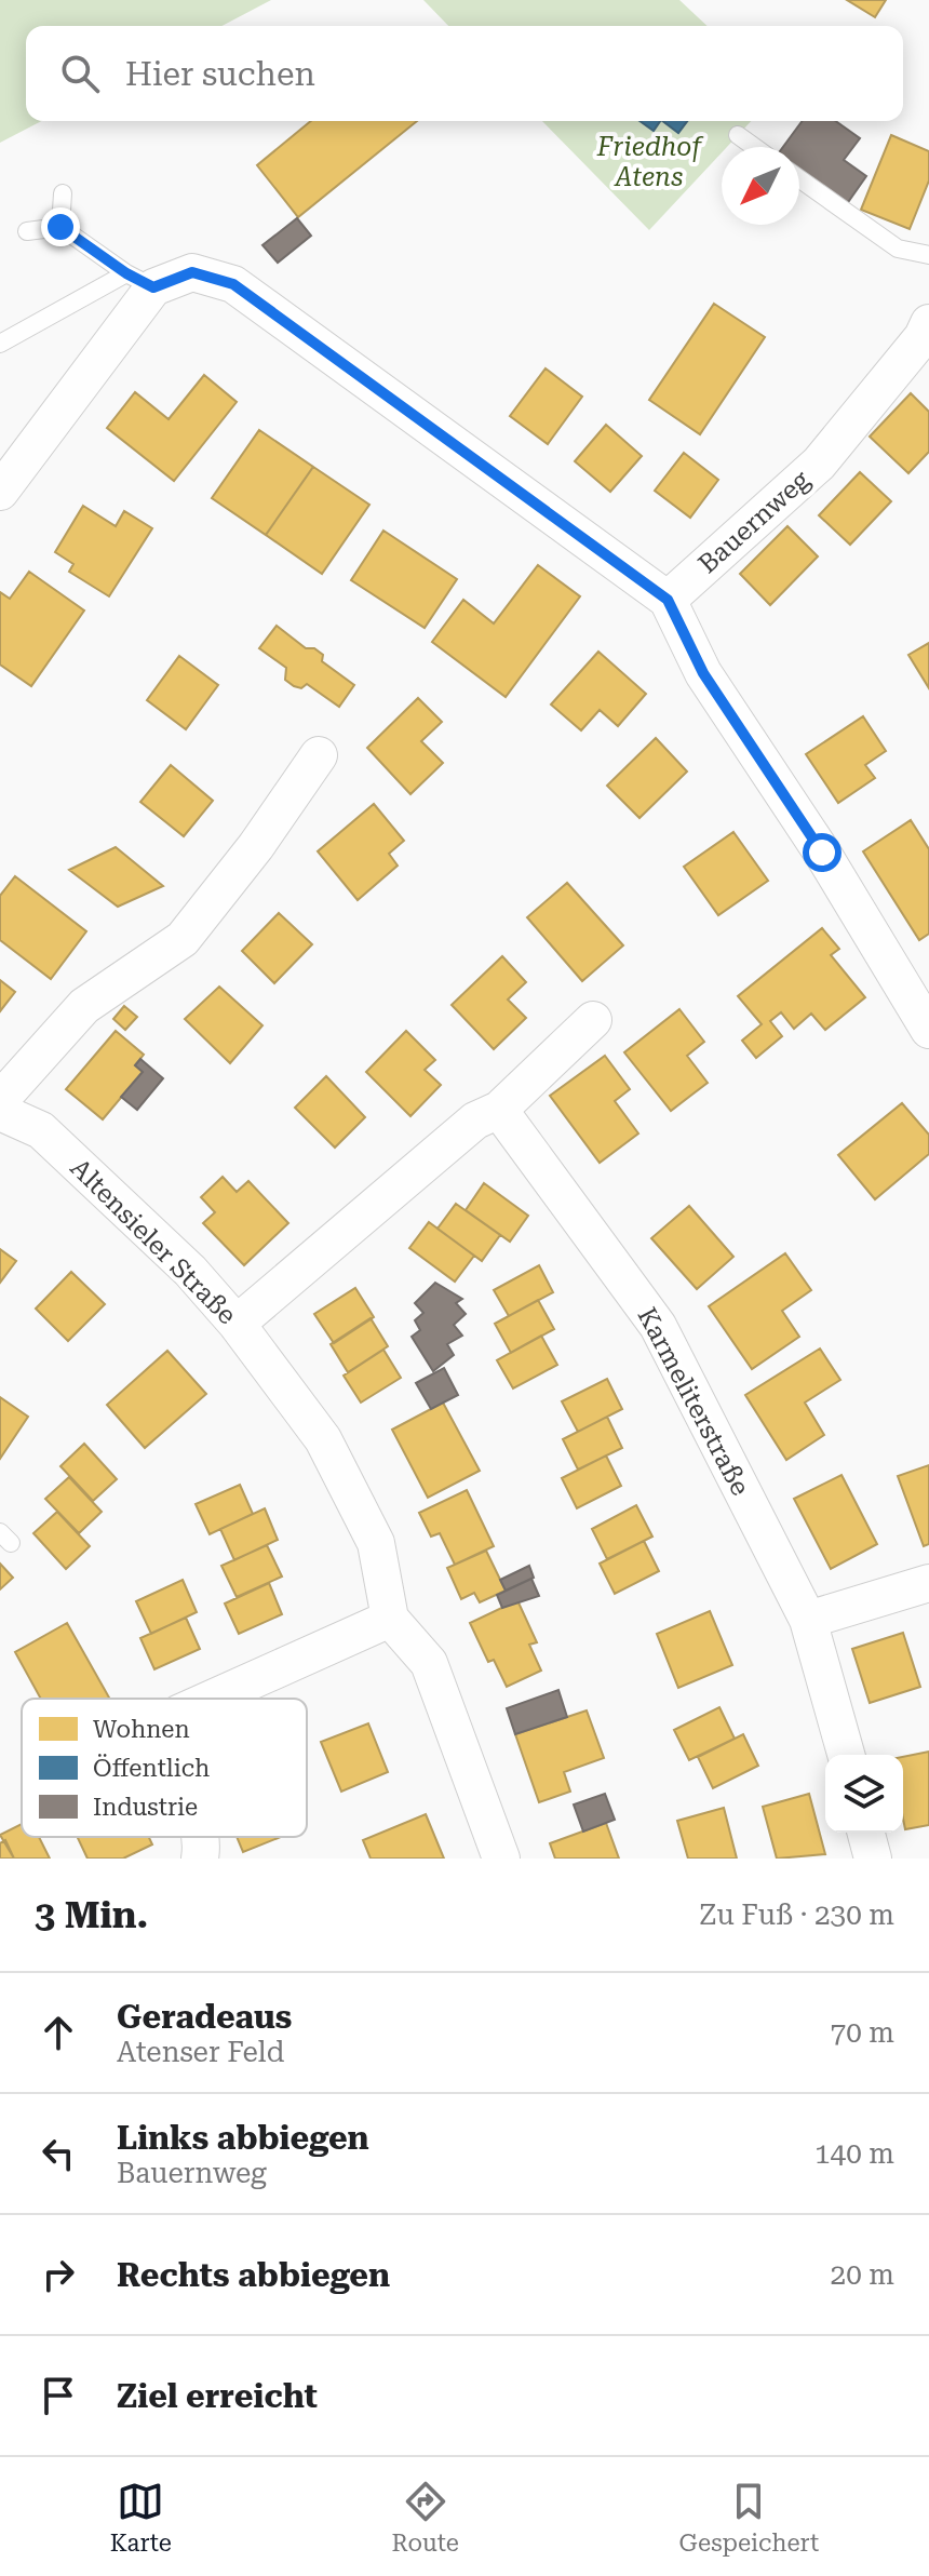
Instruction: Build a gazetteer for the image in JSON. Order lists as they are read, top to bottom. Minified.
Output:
{"streets":{"street":["Bauernweg","Altensieler Straße","Karmeliterstraße"]},"parks":["Friedhof Atens"],"legend":["Wohnen","Öffentlich","Industrie"],"north":"bottom left","page":{"search":"Hier suchen","heading":["3 Min.","Zu Fuß · 230 m"],"list":[["Geradeaus","Atenser Feld","70 m"],["Links abbiegen","Bauernweg","140 m"],["Rechts abbiegen","20 m"],"Ziel erreicht"],"nav":["Karte","Route","Gespeichert"]}}
